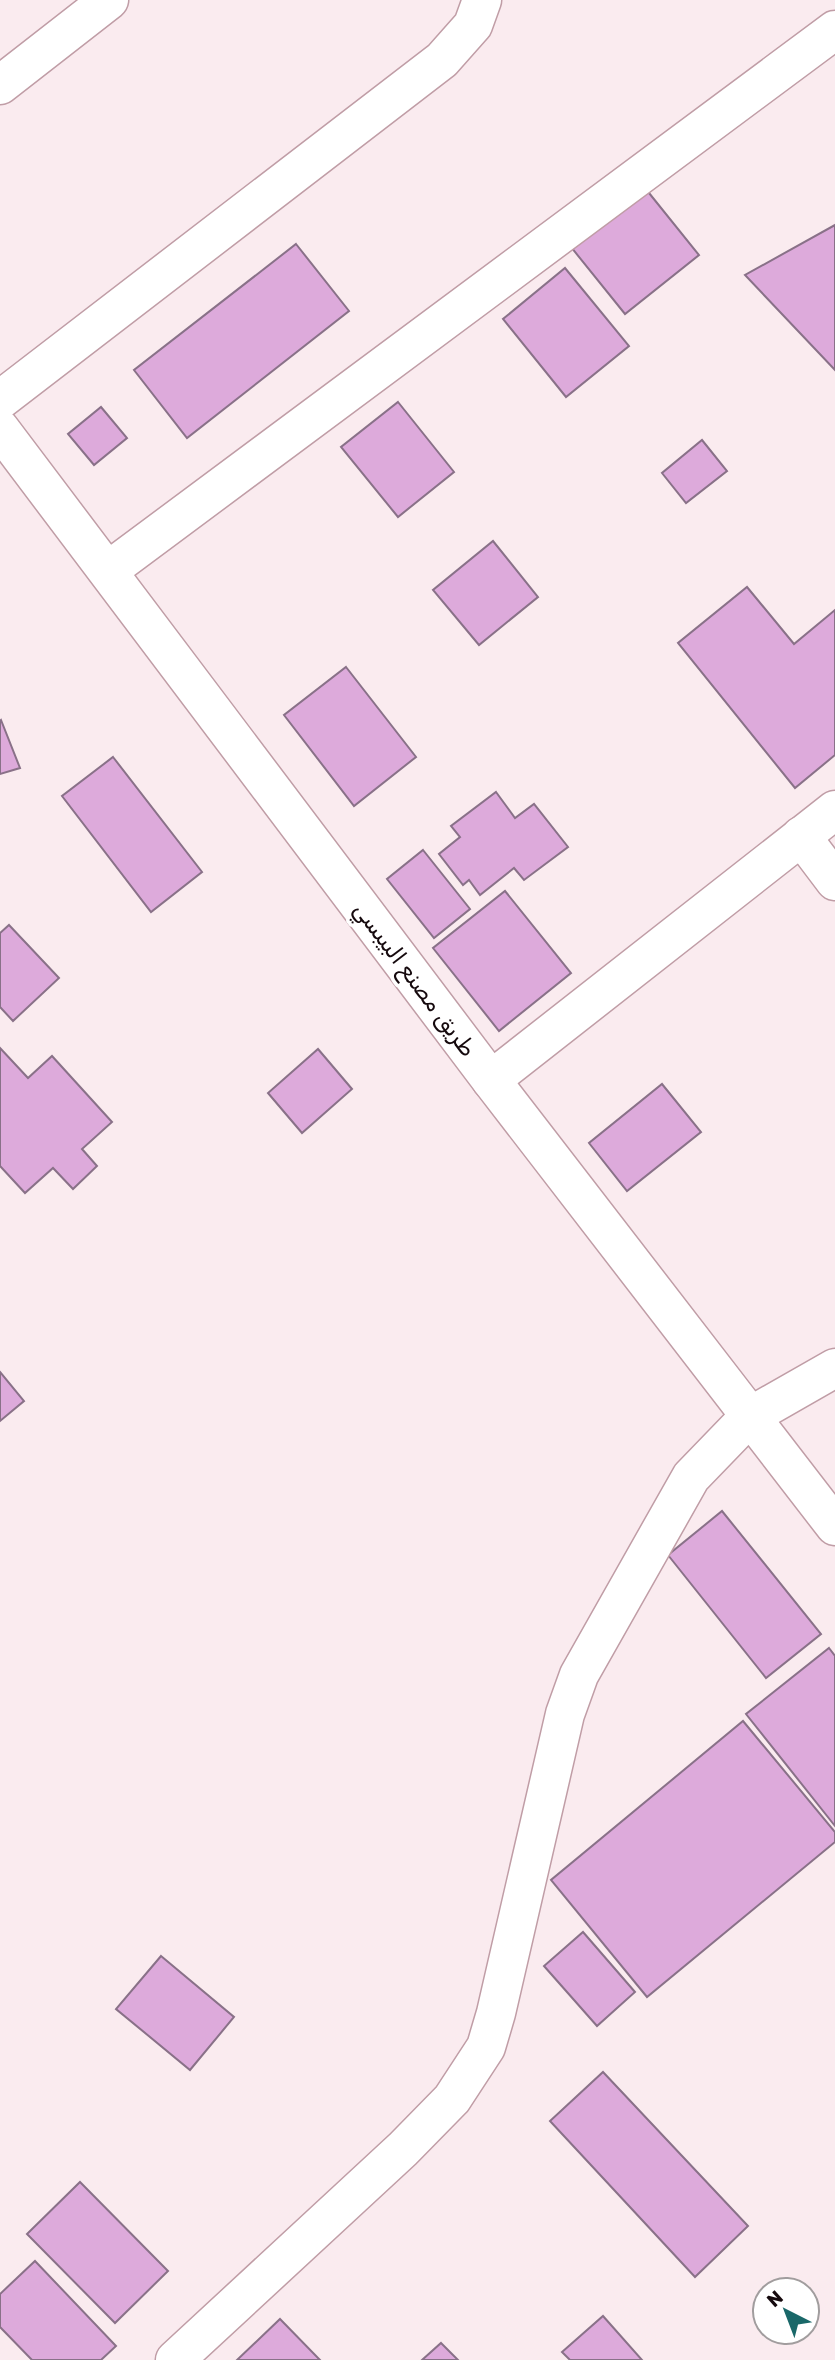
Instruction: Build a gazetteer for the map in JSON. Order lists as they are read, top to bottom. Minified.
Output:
{"streets":{"street":["طريق مصنع البيبسي"]},"north":"top left"}
